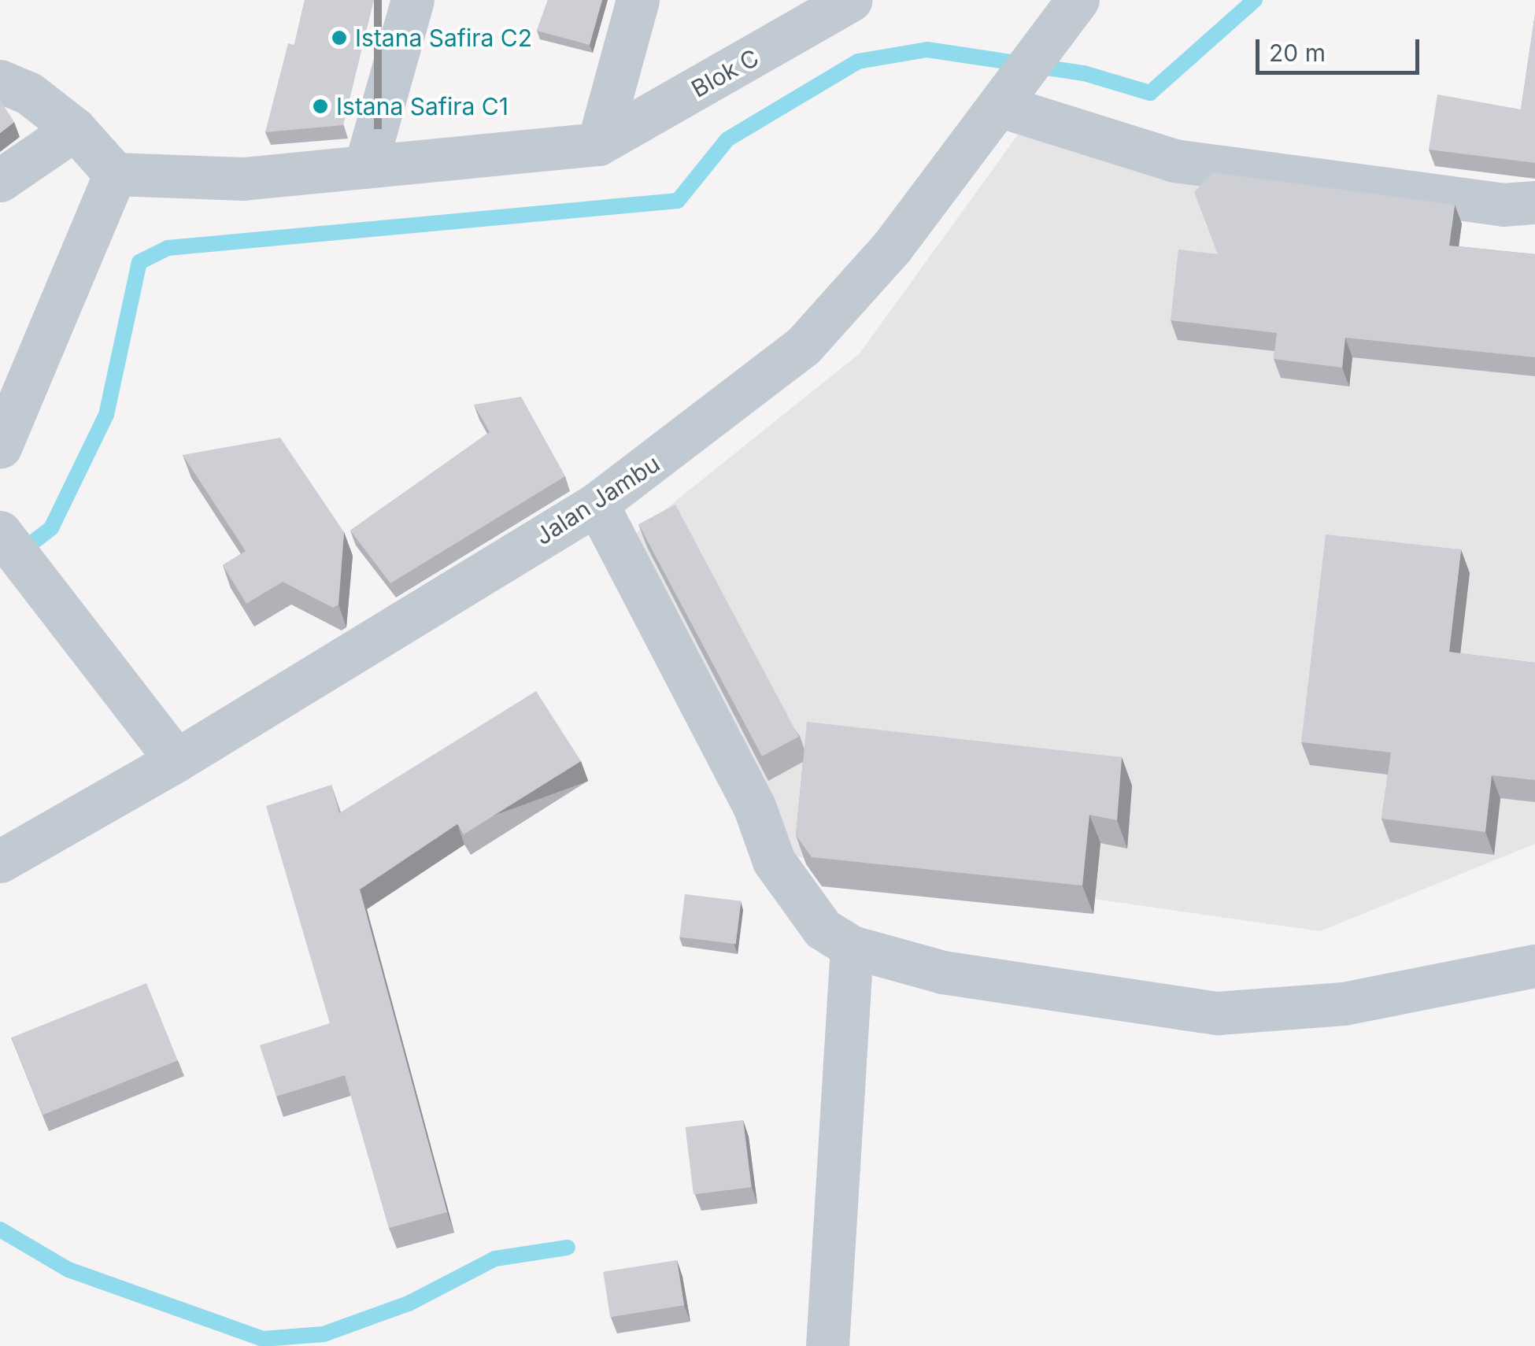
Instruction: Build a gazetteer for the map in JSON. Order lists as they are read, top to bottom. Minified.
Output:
{"streets":{"street":["Blok C","Jalan Jambu"]},"places":["Istana Safira C2","Istana Safira C1"],"scale_bar":"20 m"}
